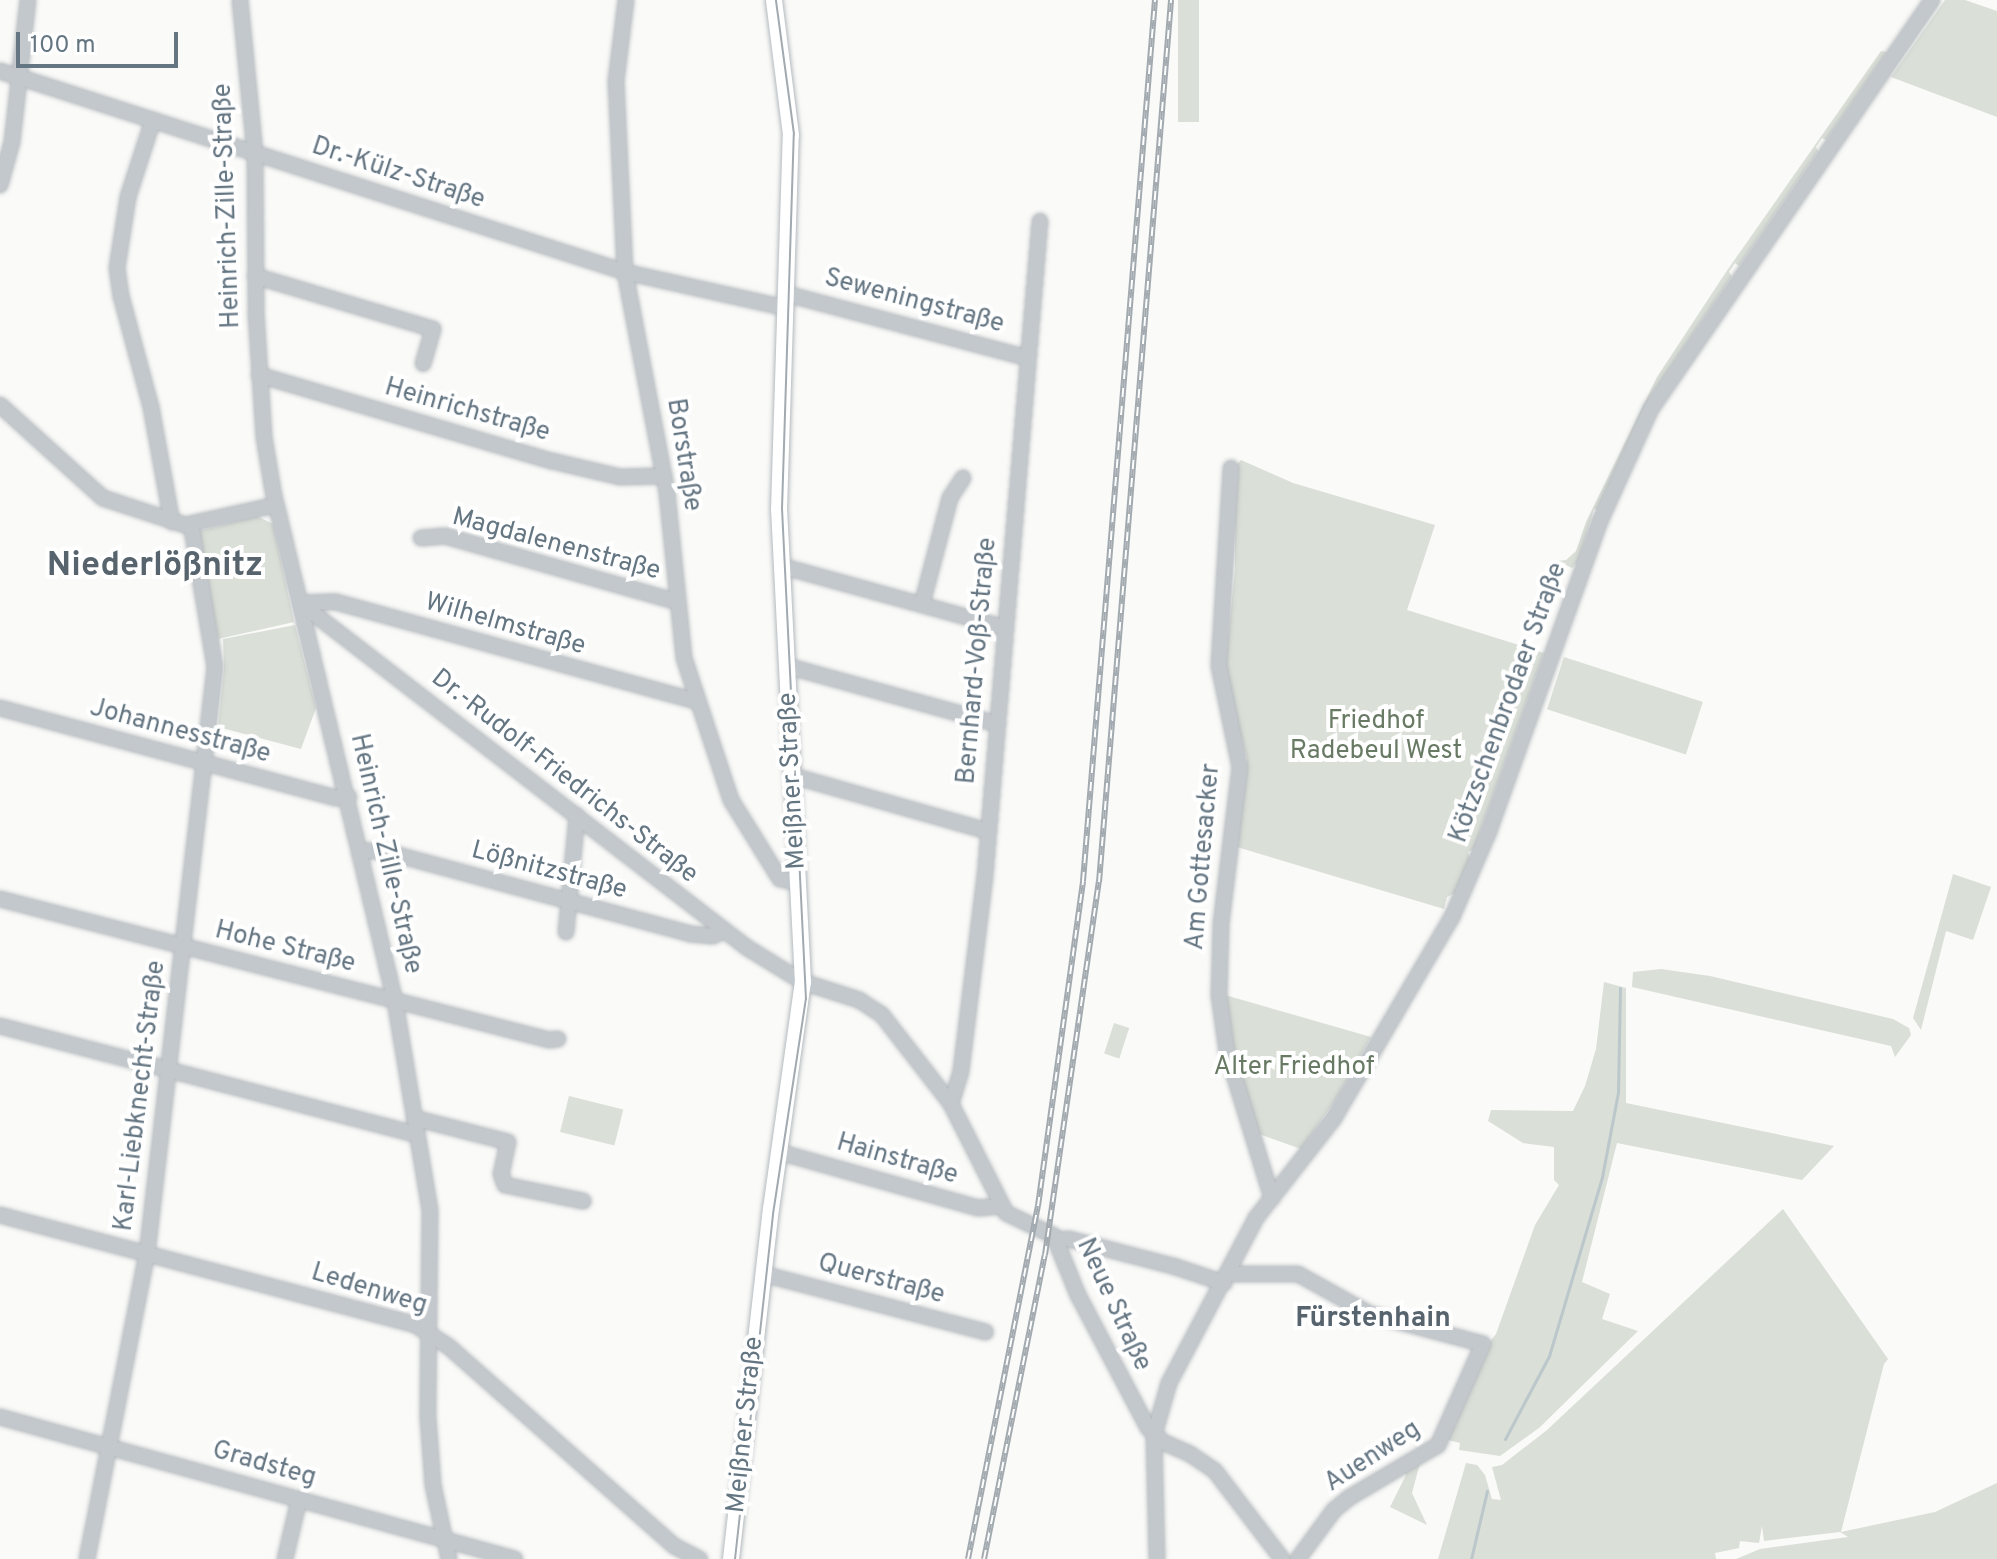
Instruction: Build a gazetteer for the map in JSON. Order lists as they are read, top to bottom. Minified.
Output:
{"streets":{"main road":["Meißner Straße"],"street":["Dr.-Külz-Straße","Heinrich-Zille-Straße","Seweningstraße","Heinrichstraße","Borstraße","Magdalenenstraße","Wilhelmstraße","Bernhard-Voß-Straße","Kötzschenbrodaer Straße","Johannesstraße","Dr.-Rudolf-Friedrichs-Straße","Am Gottesacker","Lößnitzstraße","Hohe Straße","Karl-Liebknecht-Straße","Hainstraße","Querstraße","Ledenweg","Neue Straße","Auenweg","Gradsteg"]},"crossings":[["Dr.-Külz-Straße","Heinrich-Zille-Straße"],["Dr.-Külz-Straße","Seweningstraße"],["Dr.-Külz-Straße","Borstraße"],["Dr.-Külz-Straße","Meißner Straße"],["Heinrich-Zille-Straße","Heinrichstraße"],["Heinrich-Zille-Straße","Wilhelmstraße"],["Heinrich-Zille-Straße","Johannesstraße"],["Heinrich-Zille-Straße","Dr.-Rudolf-Friedrichs-Straße"],["Heinrich-Zille-Straße","Lößnitzstraße"],["Heinrich-Zille-Straße","Hohe Straße"],["Heinrich-Zille-Straße","Ledenweg"],["Heinrich-Zille-Straße","Gradsteg"],["Seweningstraße","Bernhard-Voß-Straße"],["Seweningstraße","Meißner Straße"],["Heinrichstraße","Borstraße"],["Borstraße","Magdalenenstraße"],["Borstraße","Wilhelmstraße"],["Borstraße","Meißner Straße"],["Wilhelmstraße","Dr.-Rudolf-Friedrichs-Straße"],["Bernhard-Voß-Straße","Neue Straße"],["Kötzschenbrodaer Straße","Am Gottesacker"],["Kötzschenbrodaer Straße","Neue Straße"],["Kötzschenbrodaer Straße","Auenweg"],["Johannesstraße","Karl-Liebknecht-Straße"],["Dr.-Rudolf-Friedrichs-Straße","Meißner Straße"],["Dr.-Rudolf-Friedrichs-Straße","Lößnitzstraße"],["Dr.-Rudolf-Friedrichs-Straße","Neue Straße"],["Meißner Straße","Hainstraße"],["Meißner Straße","Querstraße"],["Meißner Straße","Neue Straße"],["Hohe Straße","Karl-Liebknecht-Straße"],["Karl-Liebknecht-Straße","Ledenweg"],["Karl-Liebknecht-Straße","Gradsteg"],["Hainstraße","Neue Straße"]],"districts":["Niederlößnitz","Fürstenhain"],"parks":["Friedhof Radebeul West","Alter Friedhof"],"scale_bar":"100 m"}
